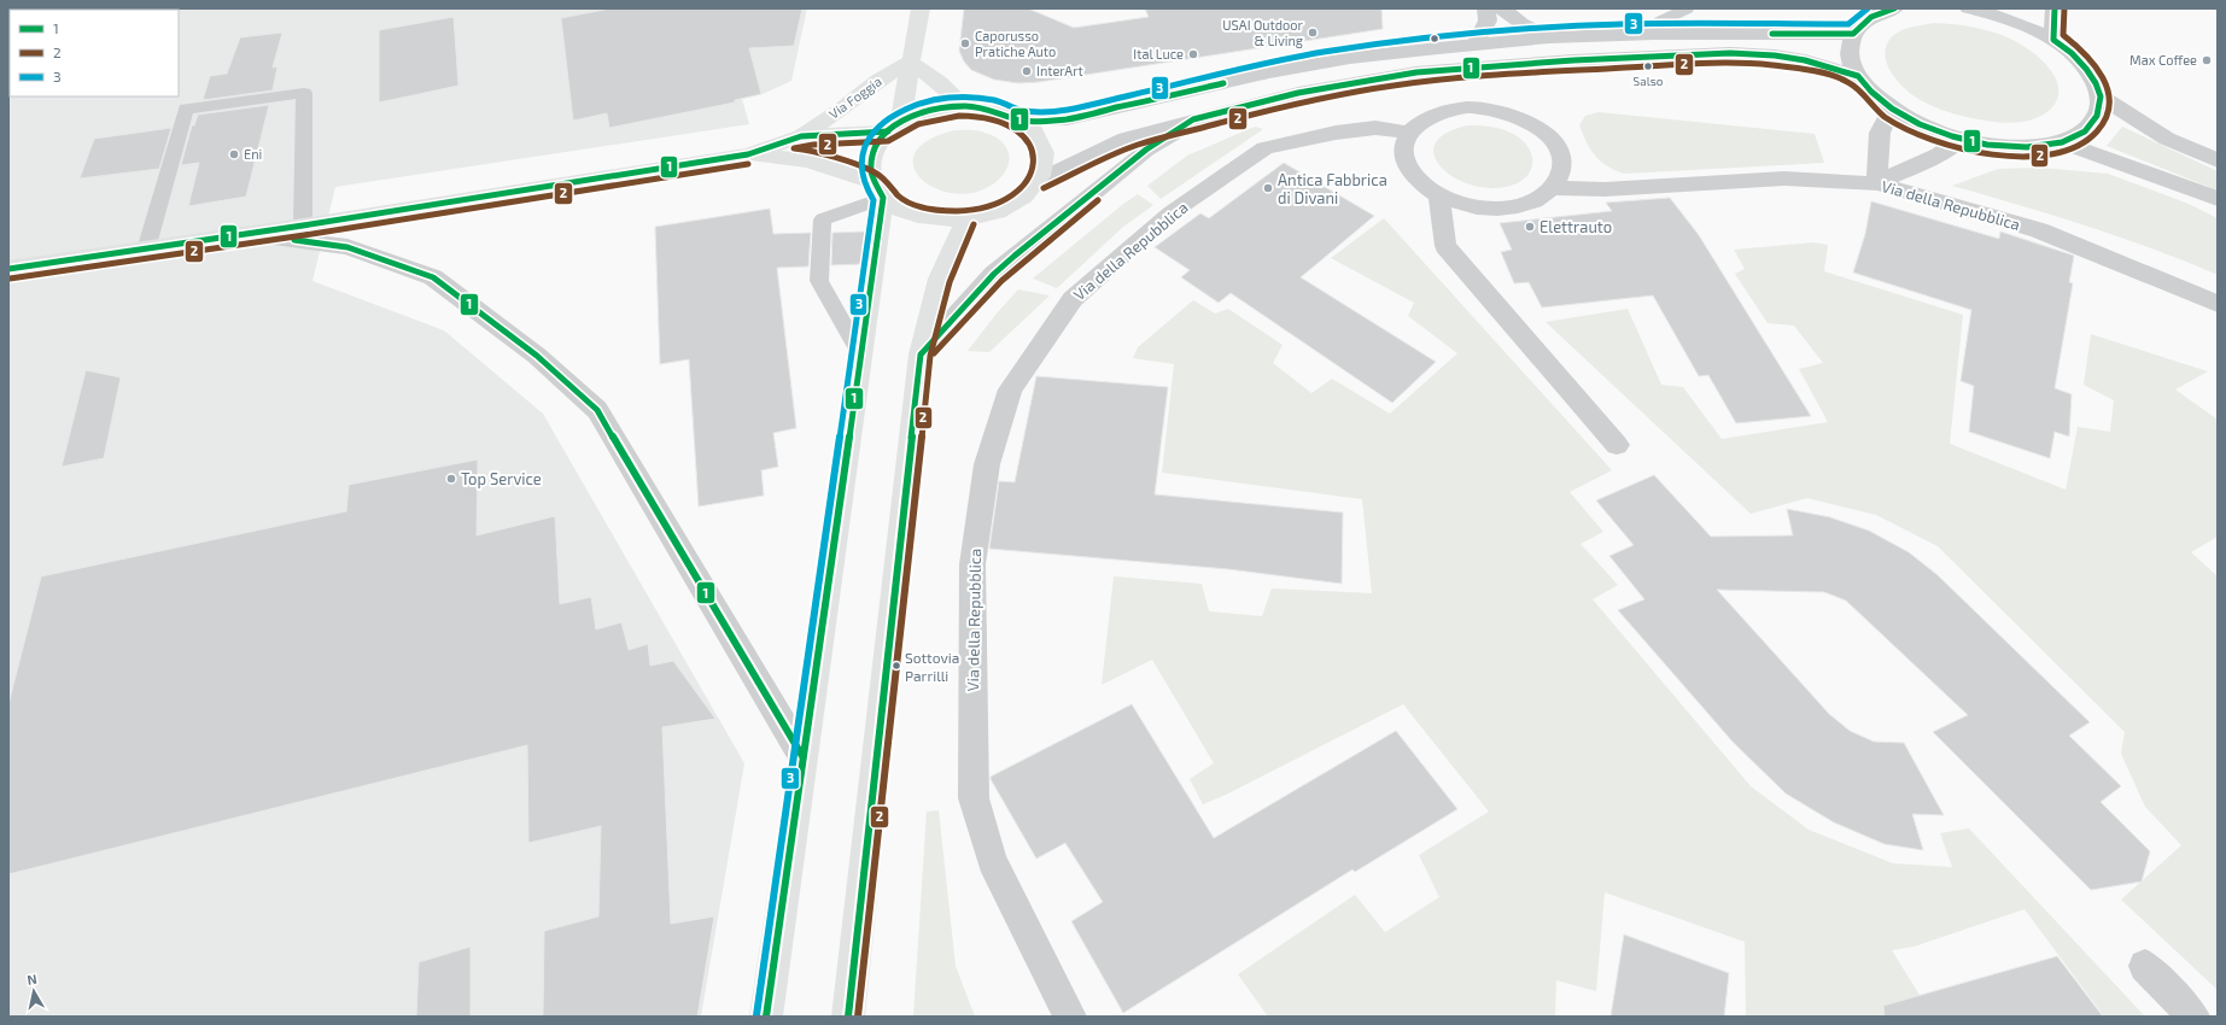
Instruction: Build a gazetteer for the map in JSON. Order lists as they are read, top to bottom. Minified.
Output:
{"streets":{"main road":["Via Foggia"],"street":["Via della Repubblica"]},"places":["USAI Outdoor & Living","Caporusso Pratiche Auto","Ital Luce","Max Coffee","Salso","InterArt","Eni","Antica Fabbrica di Divani","Elettrauto","Top Service","Sottovia Parrilli"],"lines":["transit line 1","transit line 2","transit line 3"],"legend":["1","2","3"],"north":"top"}
